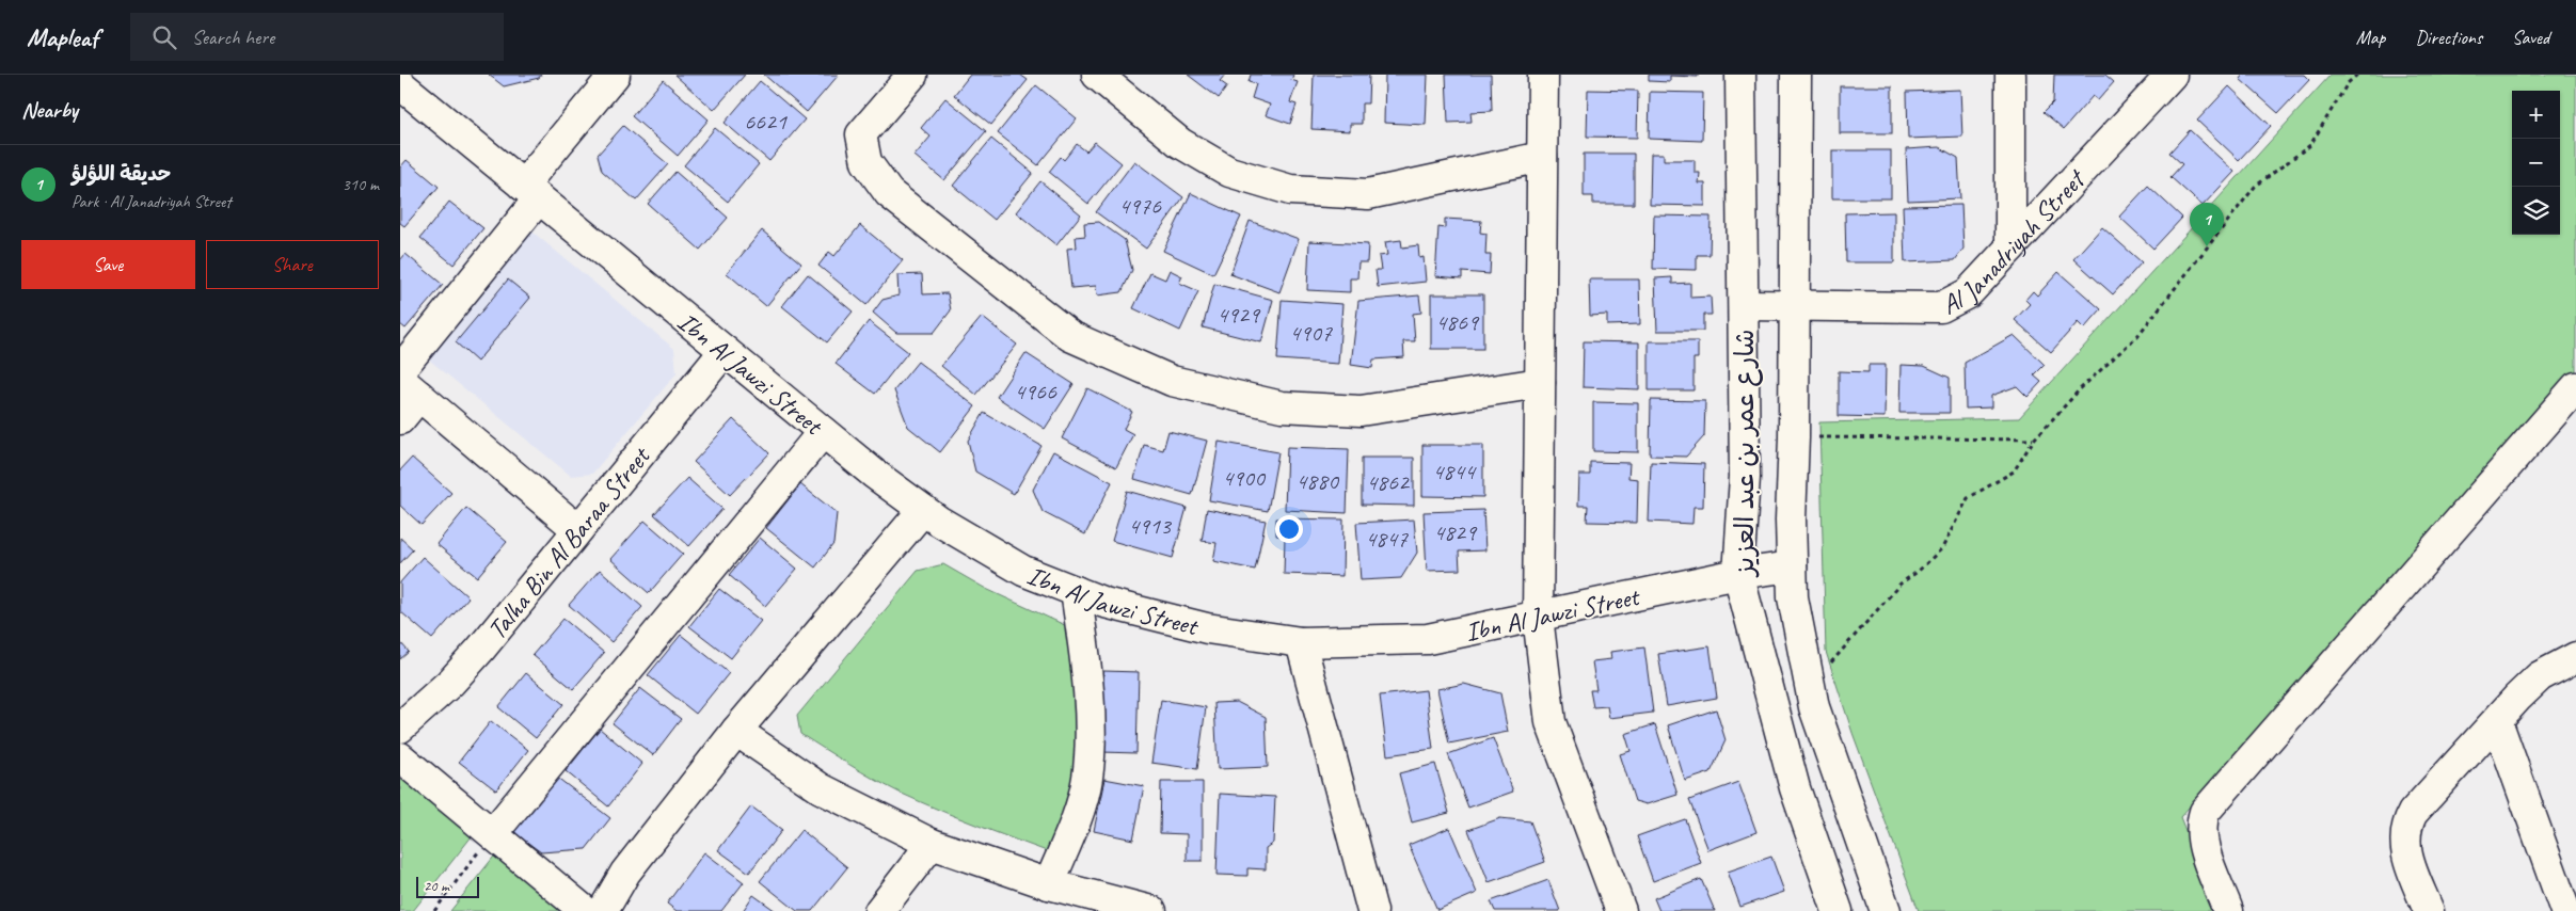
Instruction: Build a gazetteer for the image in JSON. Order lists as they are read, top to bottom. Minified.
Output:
{"streets":{"street":["Al Janadriyah Street","Ibn Al Jawzi Street","شارع عمر بن عبد العزيز","Talha Bin Al Baraa Street"]},"crossings":[["Al Janadriyah Street","شارع عمر بن عبد العزيز"],["Ibn Al Jawzi Street","شارع عمر بن عبد العزيز"],["Ibn Al Jawzi Street","Talha Bin Al Baraa Street"]],"house_numbers":["6621","4976","4929","4869","4907","4966","4844","4900","4880","4862","4913","4829","4847"],"scale_bar":"20 m","page":{"header":"Mapleaf","search":"Search here","nav":["Map","Directions","Saved"],"heading":"Nearby","map_buttons":["+","−"],"list":[{"mark":"1","name":"حديقة اللؤلؤ","note":"Park · Al Janadriyah Street","value":"310 m"}],"pins":"1","buttons":["Save","Share"],"scale":"20 m"}}
